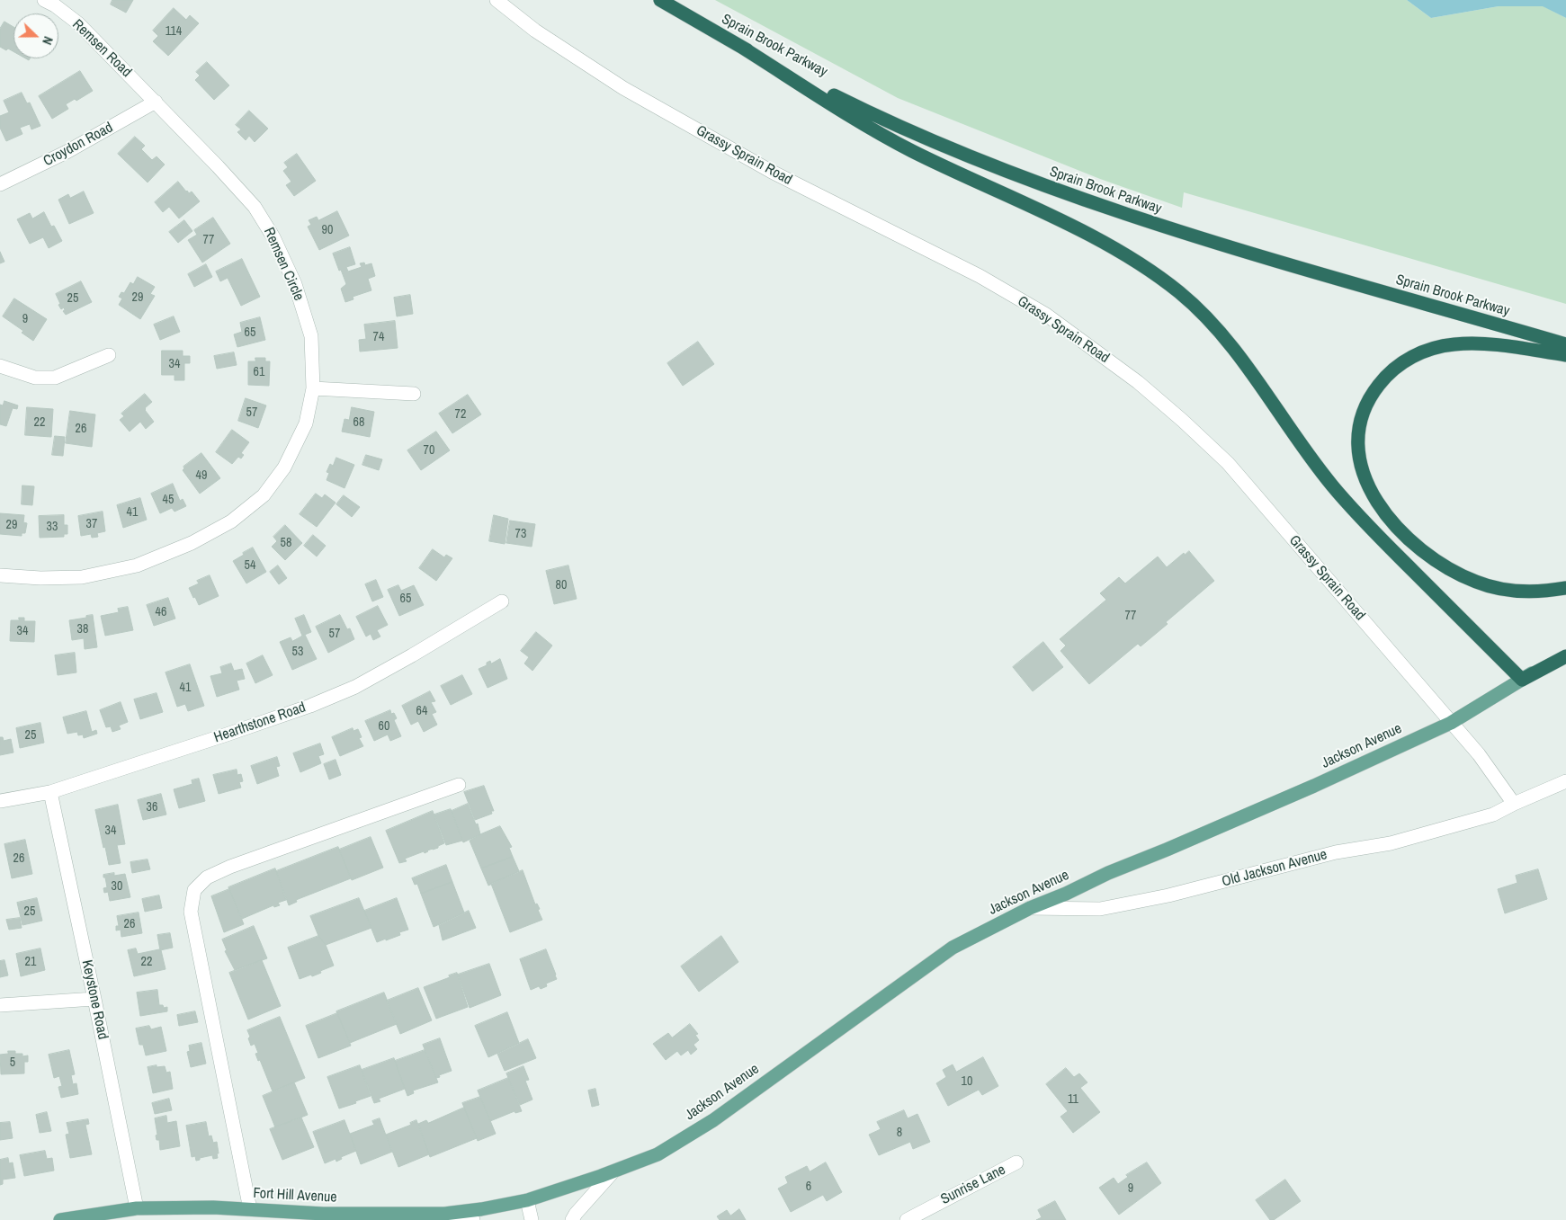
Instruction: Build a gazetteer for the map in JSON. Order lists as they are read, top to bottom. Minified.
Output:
{"streets":{"highway":["Sprain Brook Parkway"],"main road":["Jackson Avenue","Fort Hill Avenue"],"street":["Remsen Road","Croydon Road","Grassy Sprain Road","Remsen Circle","Hearthstone Road","Old Jackson Avenue","Keystone Road","Sunrise Lane"]},"crossings":[["Remsen Road","Croydon Road"],["Remsen Road","Remsen Circle"],["Croydon Road","Remsen Circle"],["Grassy Sprain Road","Jackson Avenue"],["Grassy Sprain Road","Old Jackson Avenue"],["Hearthstone Road","Keystone Road"],["Jackson Avenue","Old Jackson Avenue"],["Jackson Avenue","Fort Hill Avenue"],["Keystone Road","Fort Hill Avenue"]],"house_numbers":["114","90","77","29","25","9","65","74","34","61","57","72","22","68","26","70","49","45","41","37","29","33","73","58","54","80","65","46","77","38","34","57","53","41","64","60","25","36","34","26","30","25","26","21","22","5","10","11","8","6","9"],"north":"right"}
